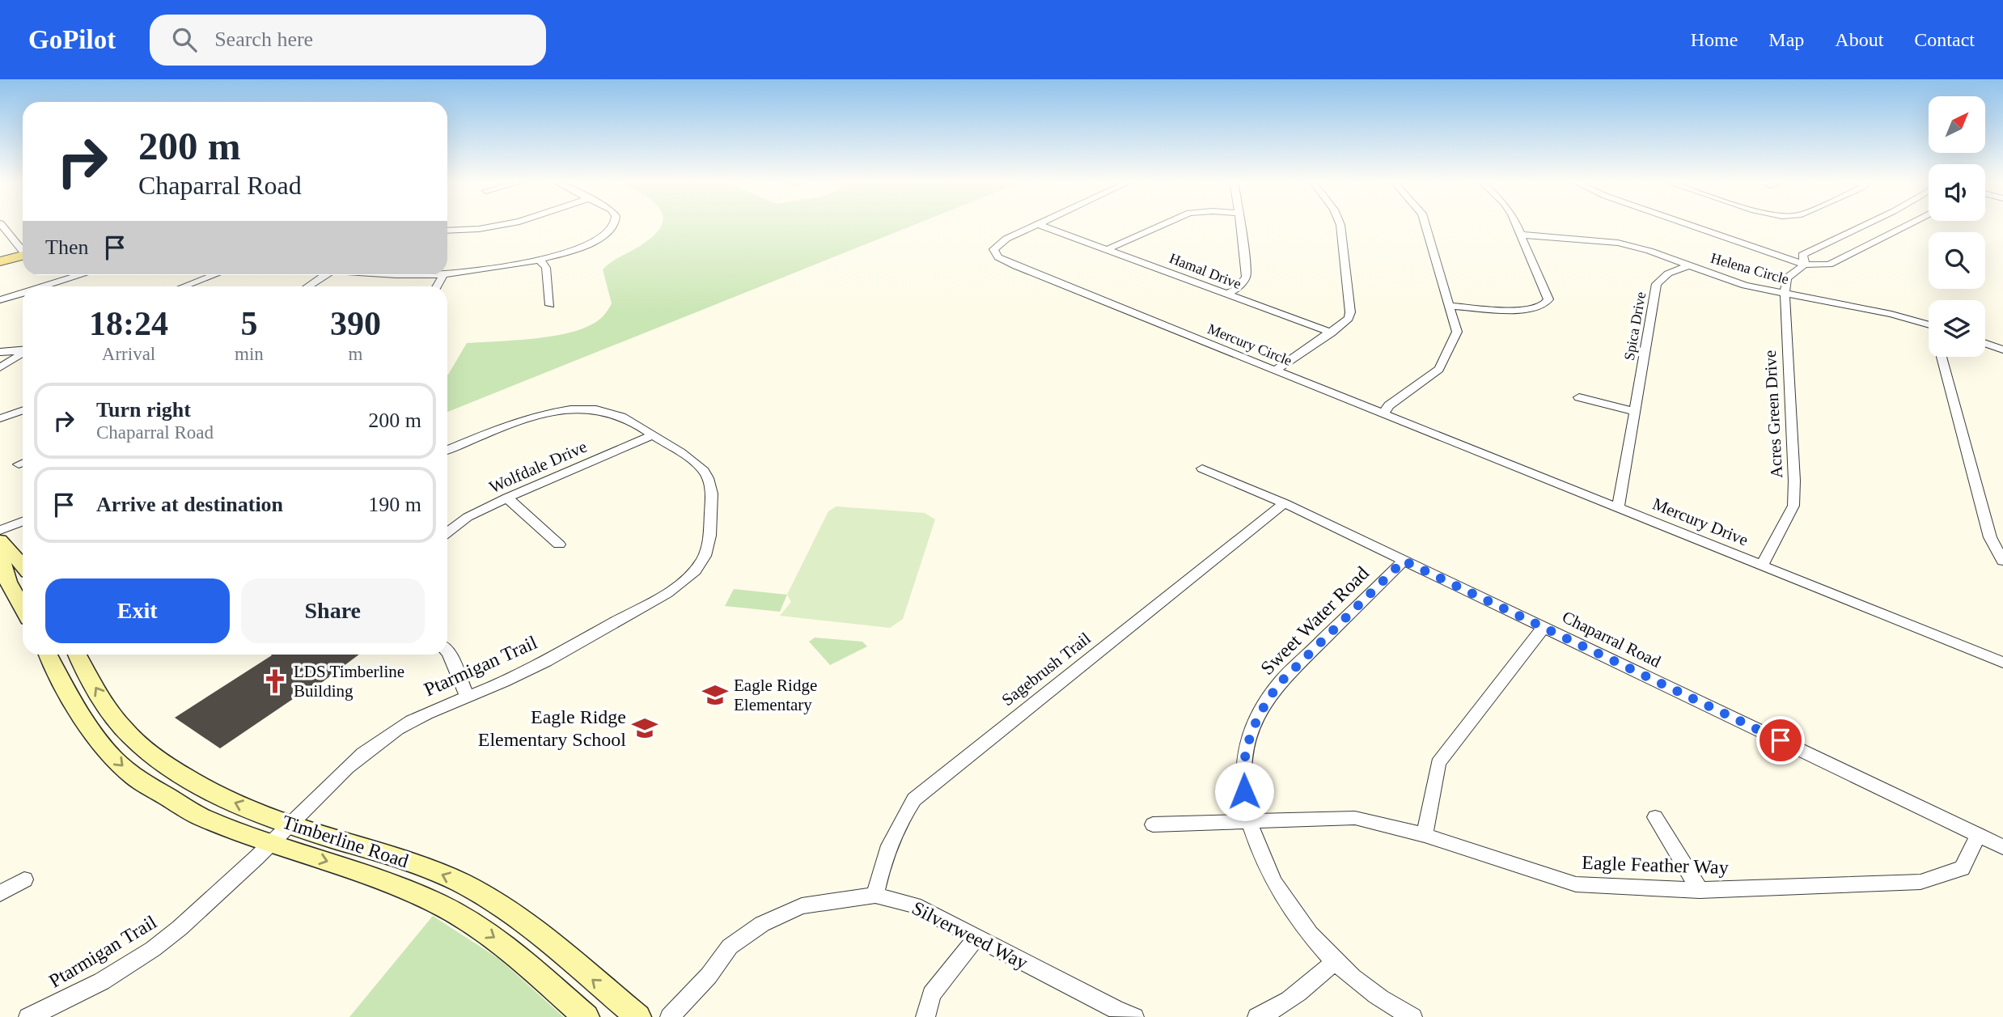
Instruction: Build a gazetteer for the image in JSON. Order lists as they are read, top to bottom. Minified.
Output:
{"streets":{"street":["Helena Circle","Hamal Drive","Spica Drive","Mercury Circle","Acres Green Drive","Wolfdale Drive","Mercury Drive","Sweet Water Road","Chaparral Road","Ptarmigan Trail","Sagebrush Trail","Timberline Road","Eagle Feather Way","Silverweed Way"]},"crossings":[["Helena Circle","Spica Drive"],["Helena Circle","Acres Green Drive"],["Hamal Drive","Mercury Circle"],["Spica Drive","Mercury Drive"],["Mercury Circle","Mercury Drive"],["Acres Green Drive","Mercury Drive"],["Wolfdale Drive","Ptarmigan Trail"],["Sweet Water Road","Chaparral Road"],["Sweet Water Road","Eagle Feather Way"],["Chaparral Road","Sagebrush Trail"],["Chaparral Road","Eagle Feather Way"],["Ptarmigan Trail","Timberline Road"],["Sagebrush Trail","Silverweed Way"]],"places":{"church":["LDS Timberline Building"],"school or university":["Eagle Ridge Elementary","Eagle Ridge Elementary School"]},"north":"top right","page":{"header":"GoPilot","search":"Search here","nav":["Home","Map","About","Contact"],"turn":["200 m","Chaparral Road"],"then":"Then","eta":["18:24","Arrival","5","min","390","m"],"list":[{"name":"Turn right","note":"Chaparral Road","value":"200 m"},{"name":"Arrive at destination","value":"190 m"}],"buttons":["Exit","Share"]}}
